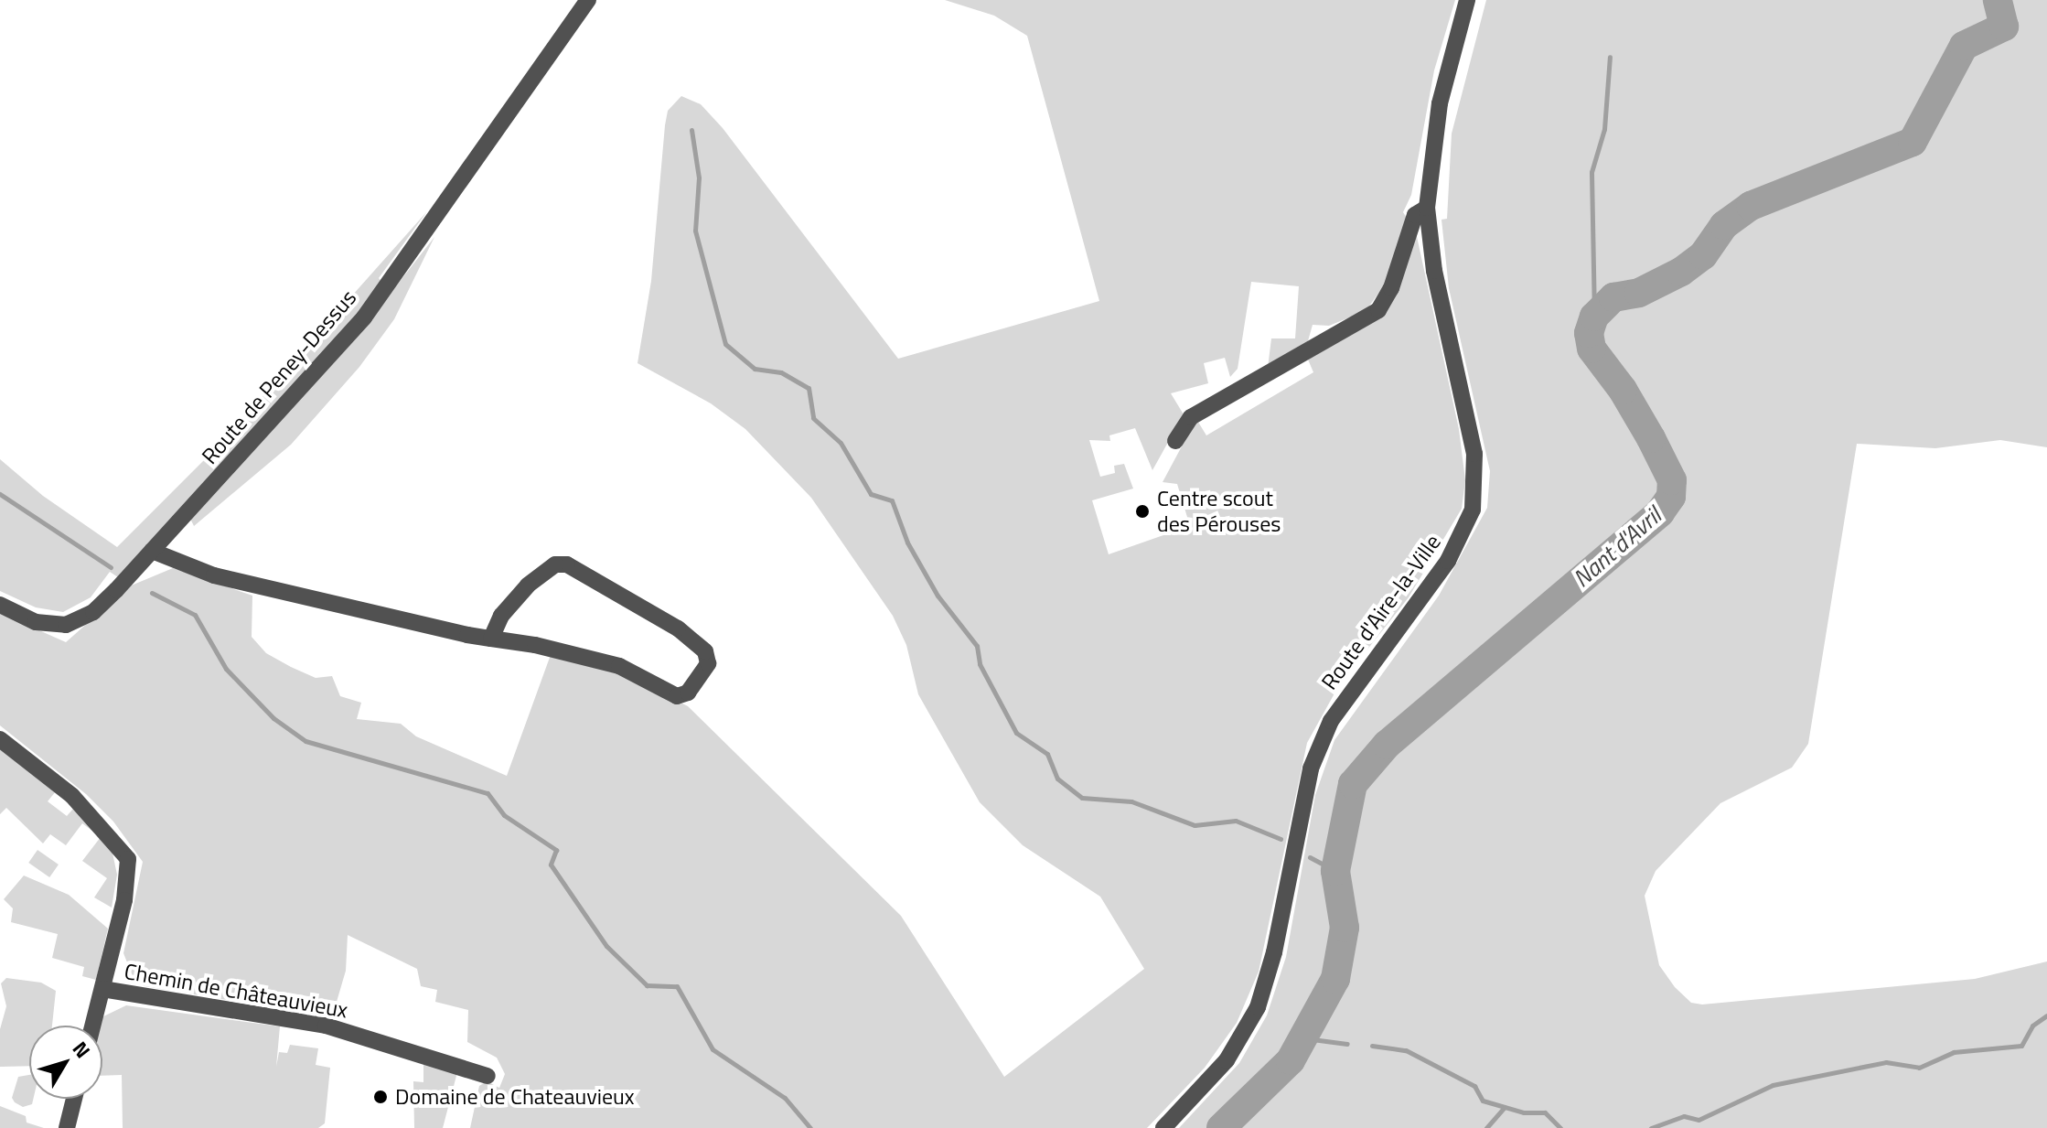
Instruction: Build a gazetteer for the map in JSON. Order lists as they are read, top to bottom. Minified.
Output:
{"streets":{"street":["Route de Peney-Dessus","Route d'Aire-la-Ville","Chemin de Châteauvieux"]},"water":["Nant d'Avril"],"places":["Centre scout des Pérouses","Domaine de Chateauvieux"],"north":"top right"}
